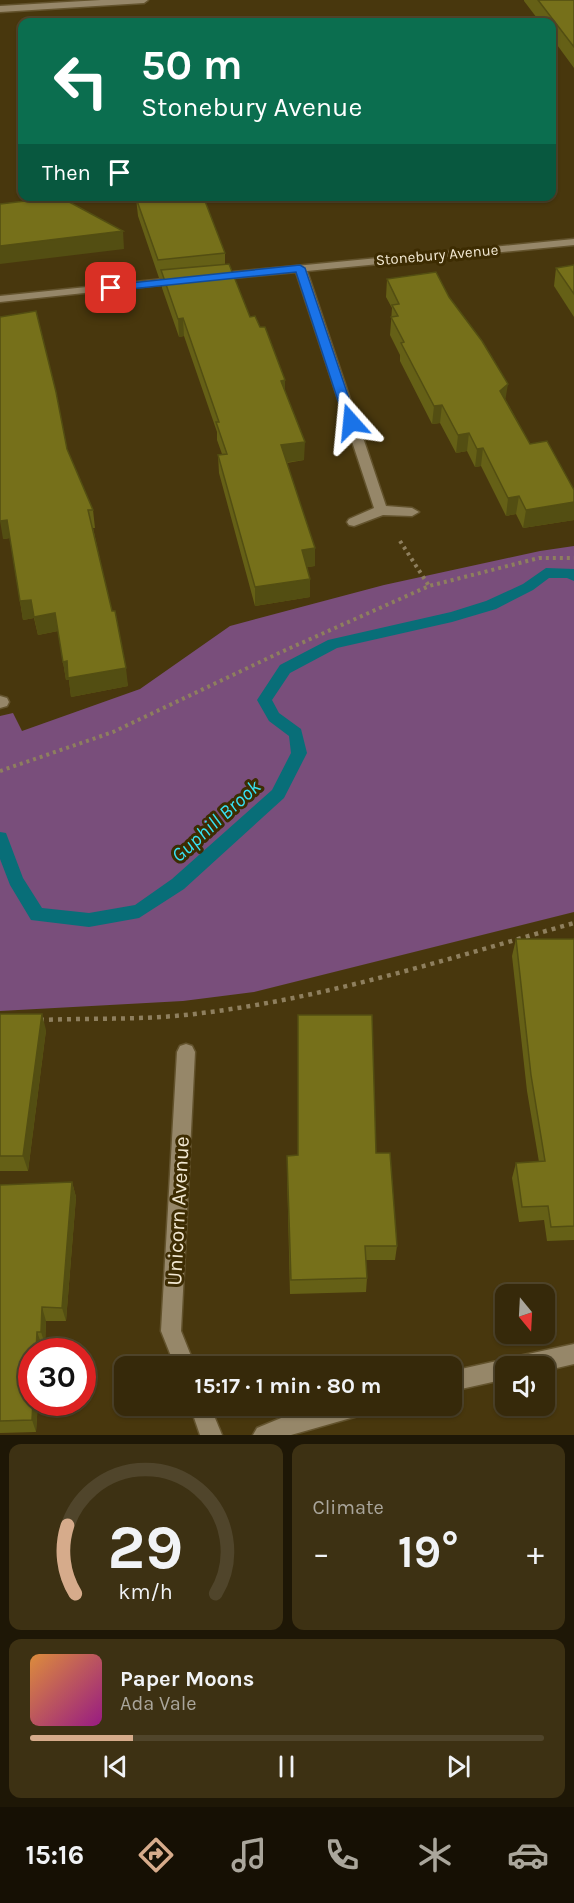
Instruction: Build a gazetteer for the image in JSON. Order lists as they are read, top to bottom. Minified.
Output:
{"streets":{"street":["Stonebury Avenue","Unicorn Avenue"]},"water":["Guphill Brook"],"north":"bottom","page":{"turn":["50 m","Stonebury Avenue"],"then":"Then","limit":"30","trip":"15:17 · 1 min · 80 m","tile":"Climate","heat":["−","19°","+"],"song":["Paper Moons","Ada Vale"],"tabs":"15:16","gauge":["29","km/h"]}}
